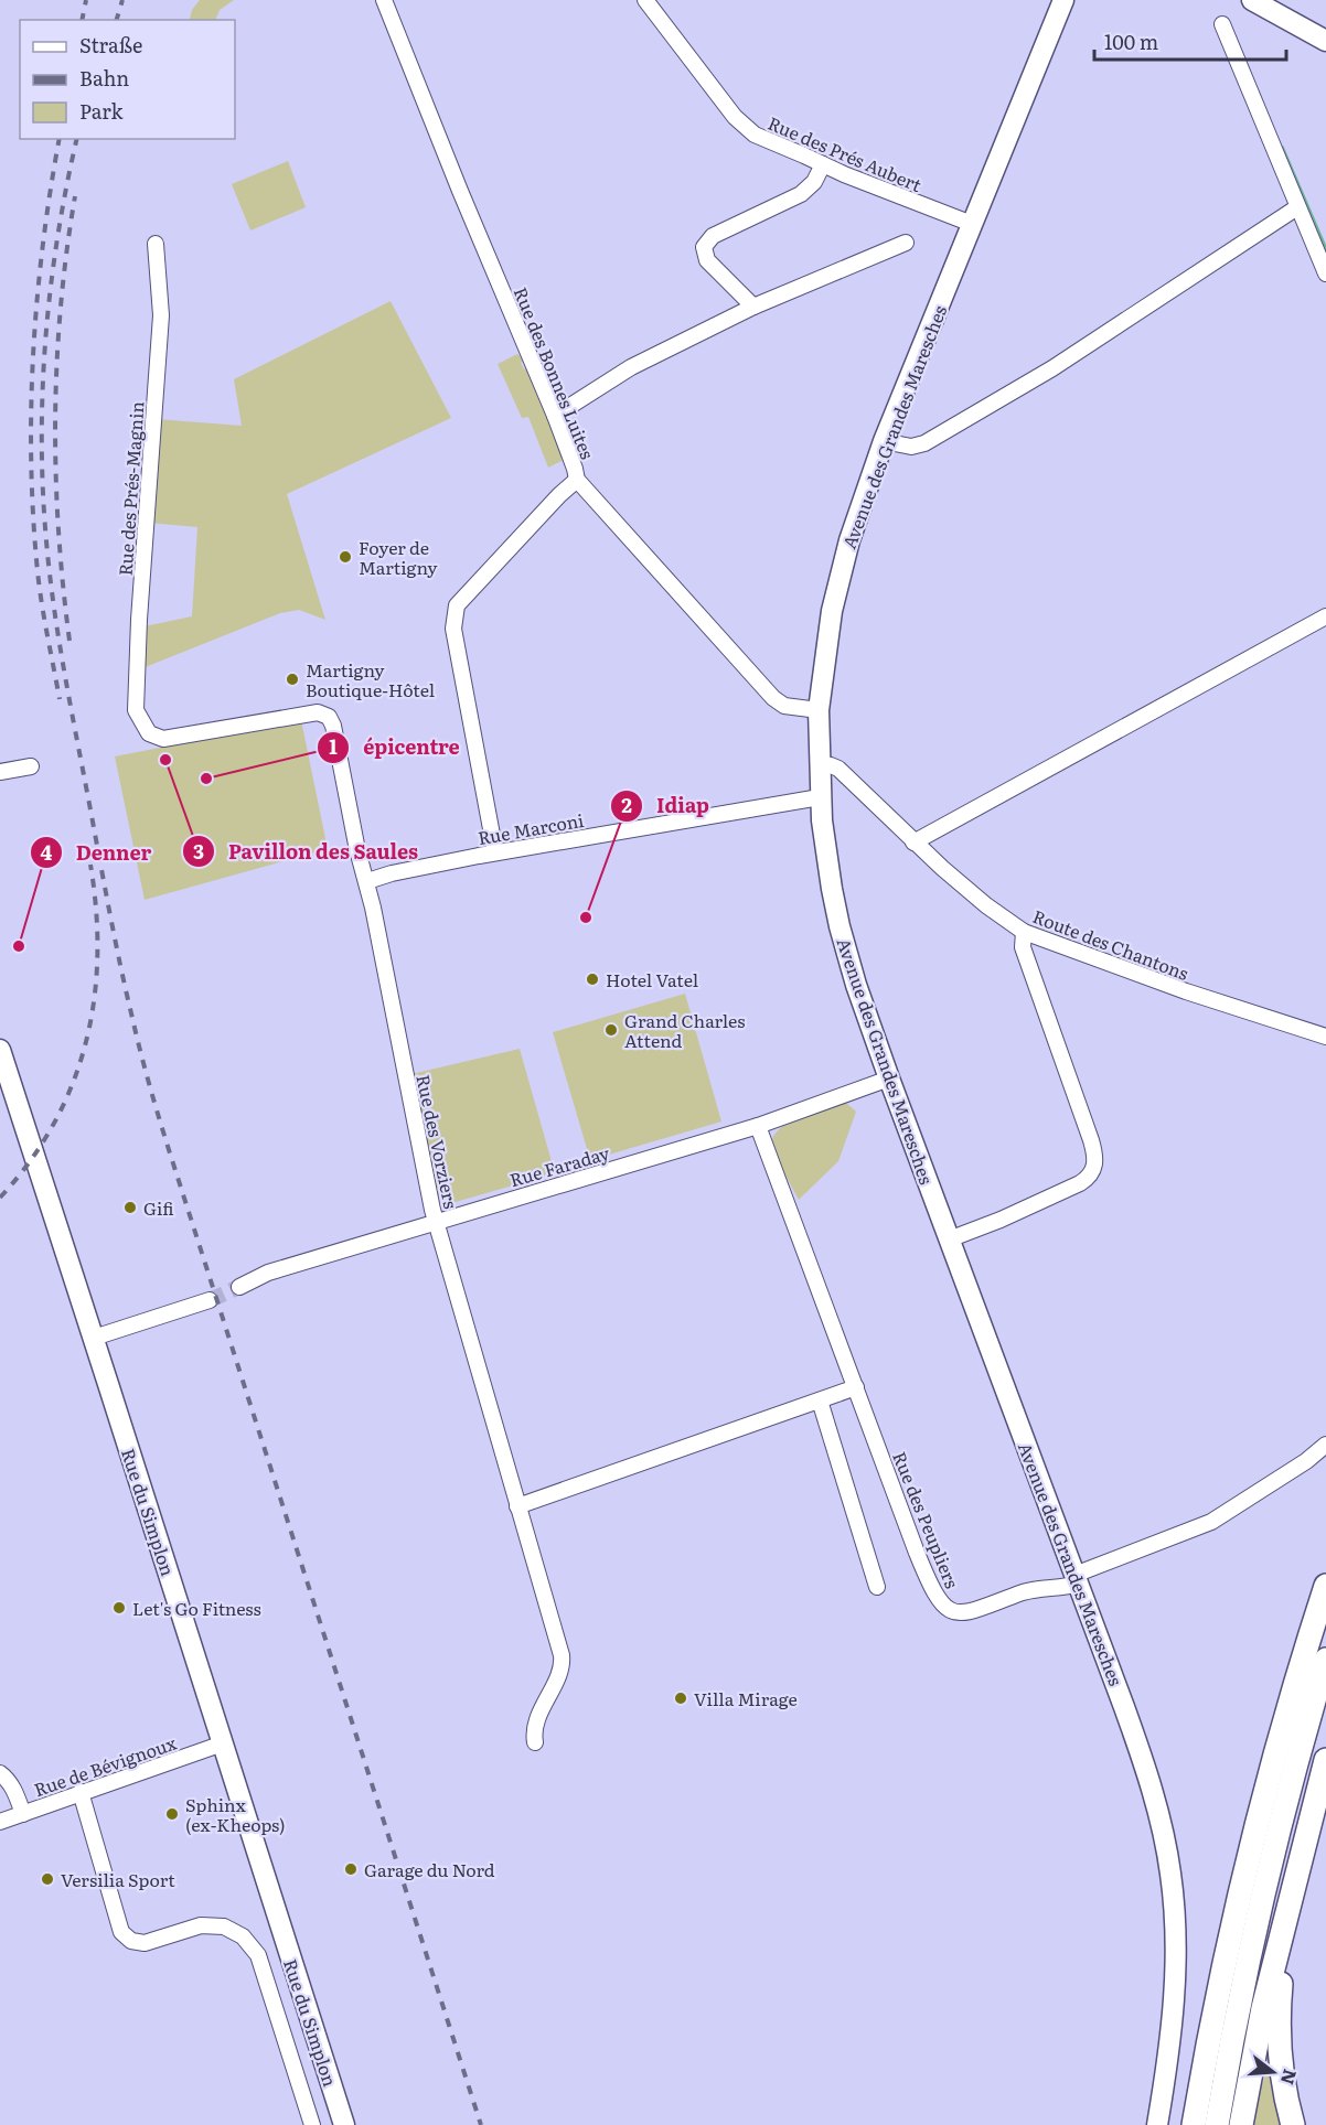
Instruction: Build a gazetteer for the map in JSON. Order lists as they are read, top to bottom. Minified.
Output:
{"streets":{"main road":["Avenue des Grandes Maresches","Rue du Simplon"],"street":["Rue des Prés Aubert","Rue des Bonnes Luites","Rue des Prés-Magnin","Rue Marconi","Route des Chantons","Rue des Vorziers","Rue Faraday","Rue des Peupliers","Rue de Bévignoux"]},"crossings":[["Rue des Prés Aubert","Avenue des Grandes Maresches"],["Rue des Bonnes Luites","Avenue des Grandes Maresches"],["Avenue des Grandes Maresches","Rue Marconi"],["Avenue des Grandes Maresches","Route des Chantons"],["Avenue des Grandes Maresches","Rue Faraday"],["Avenue des Grandes Maresches","Rue des Peupliers"],["Rue des Prés-Magnin","Rue des Vorziers"],["Rue Marconi","Rue des Vorziers"],["Rue des Vorziers","Rue Faraday"],["Rue Faraday","Rue des Peupliers"],["Rue du Simplon","Rue de Bévignoux"]],"places":["Foyer de Martigny","Martigny Boutique-Hôtel","Pavillon des Saules","épicentre","Idiap","Denner","Hotel Vatel","Grand Charles Attend","Gifi","Let's Go Fitness","Villa Mirage","Sphinx (ex-Kheops)","Garage du Nord","Versilia Sport"],"legend":["Straße","Bahn","Park"],"scale_bar":"100 m","north":"right"}
